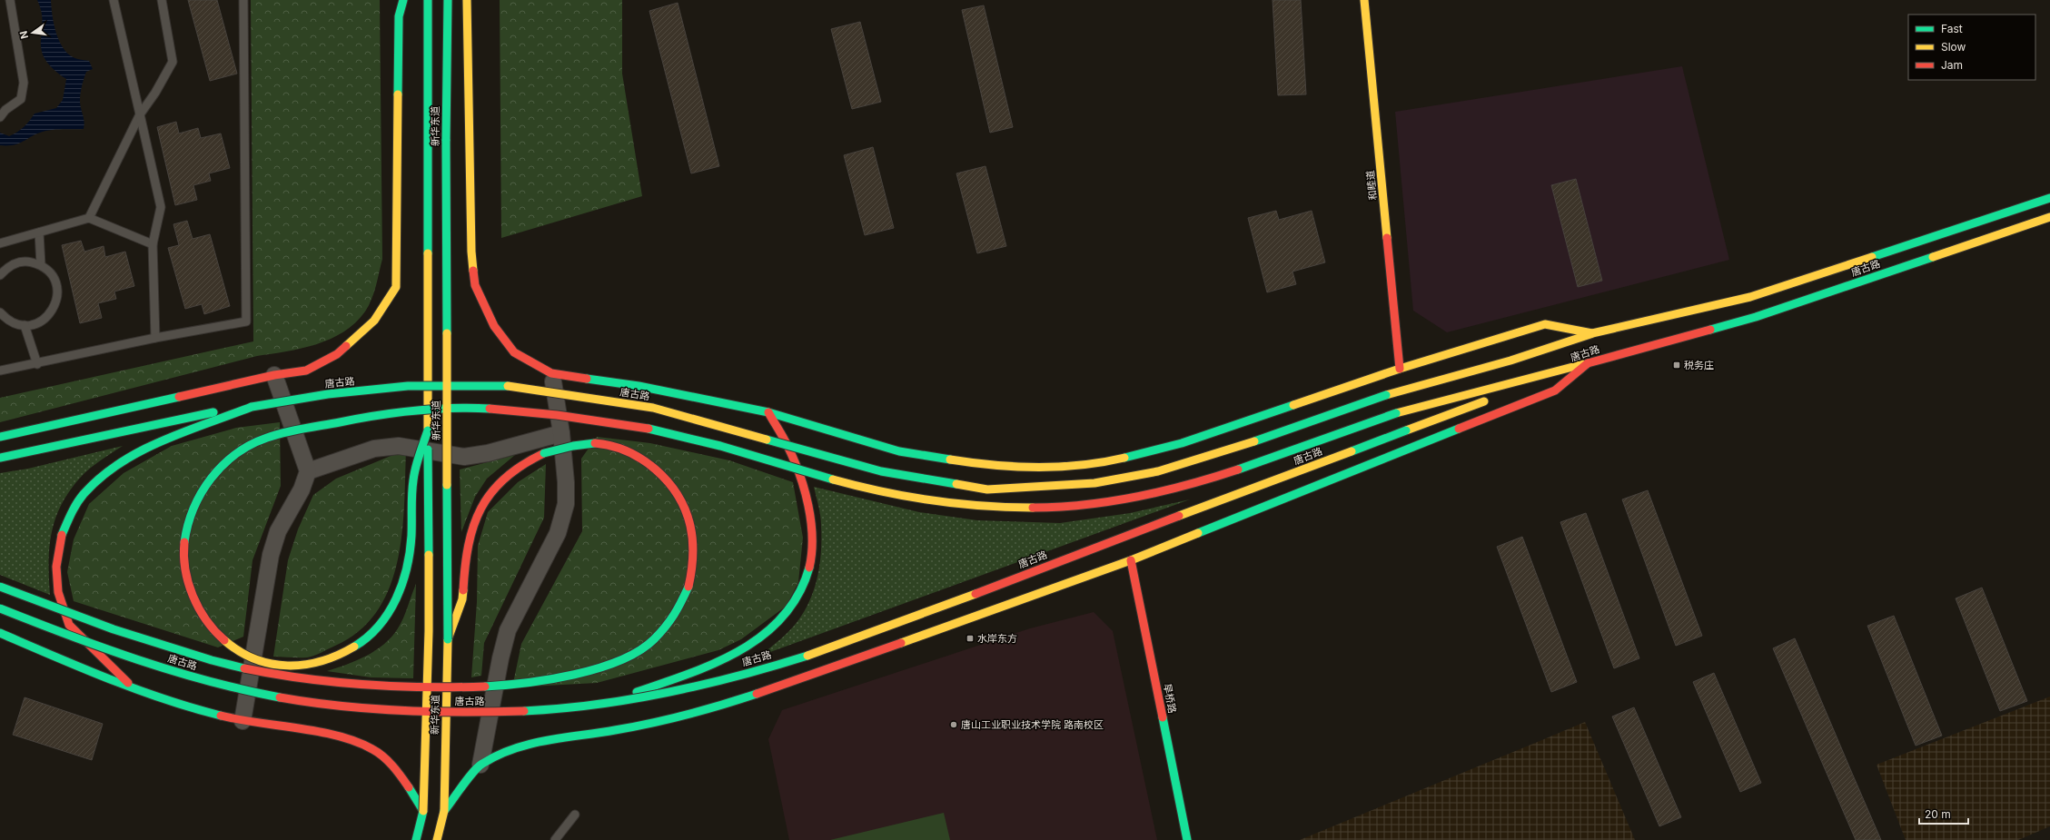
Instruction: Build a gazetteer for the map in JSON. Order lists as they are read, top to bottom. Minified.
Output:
{"streets":{"main road":["新华东道","和睦道","唐古路","旱桥路"]},"places":{"transit":["税务庄","水岸东方"],"other":["唐山工业职业技术学院 路南校区"]},"legend":["Fast","Slow","Jam"],"scale_bar":"20 m","north":"left"}
